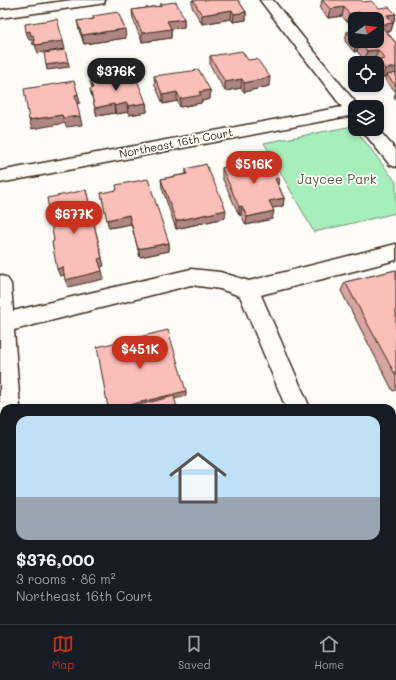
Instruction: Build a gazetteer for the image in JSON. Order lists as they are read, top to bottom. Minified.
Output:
{"streets":{"street":["Northeast 16th Court"]},"parks":["Jaycee Park"],"north":"right","page":{"price":["$376K","$516K","$677K","$451K"],"list":[{"name":"$376,000","note":"3 rooms · 86 m² · Northeast 16th Court"}],"tabs":["Map","Saved","Home"]}}
